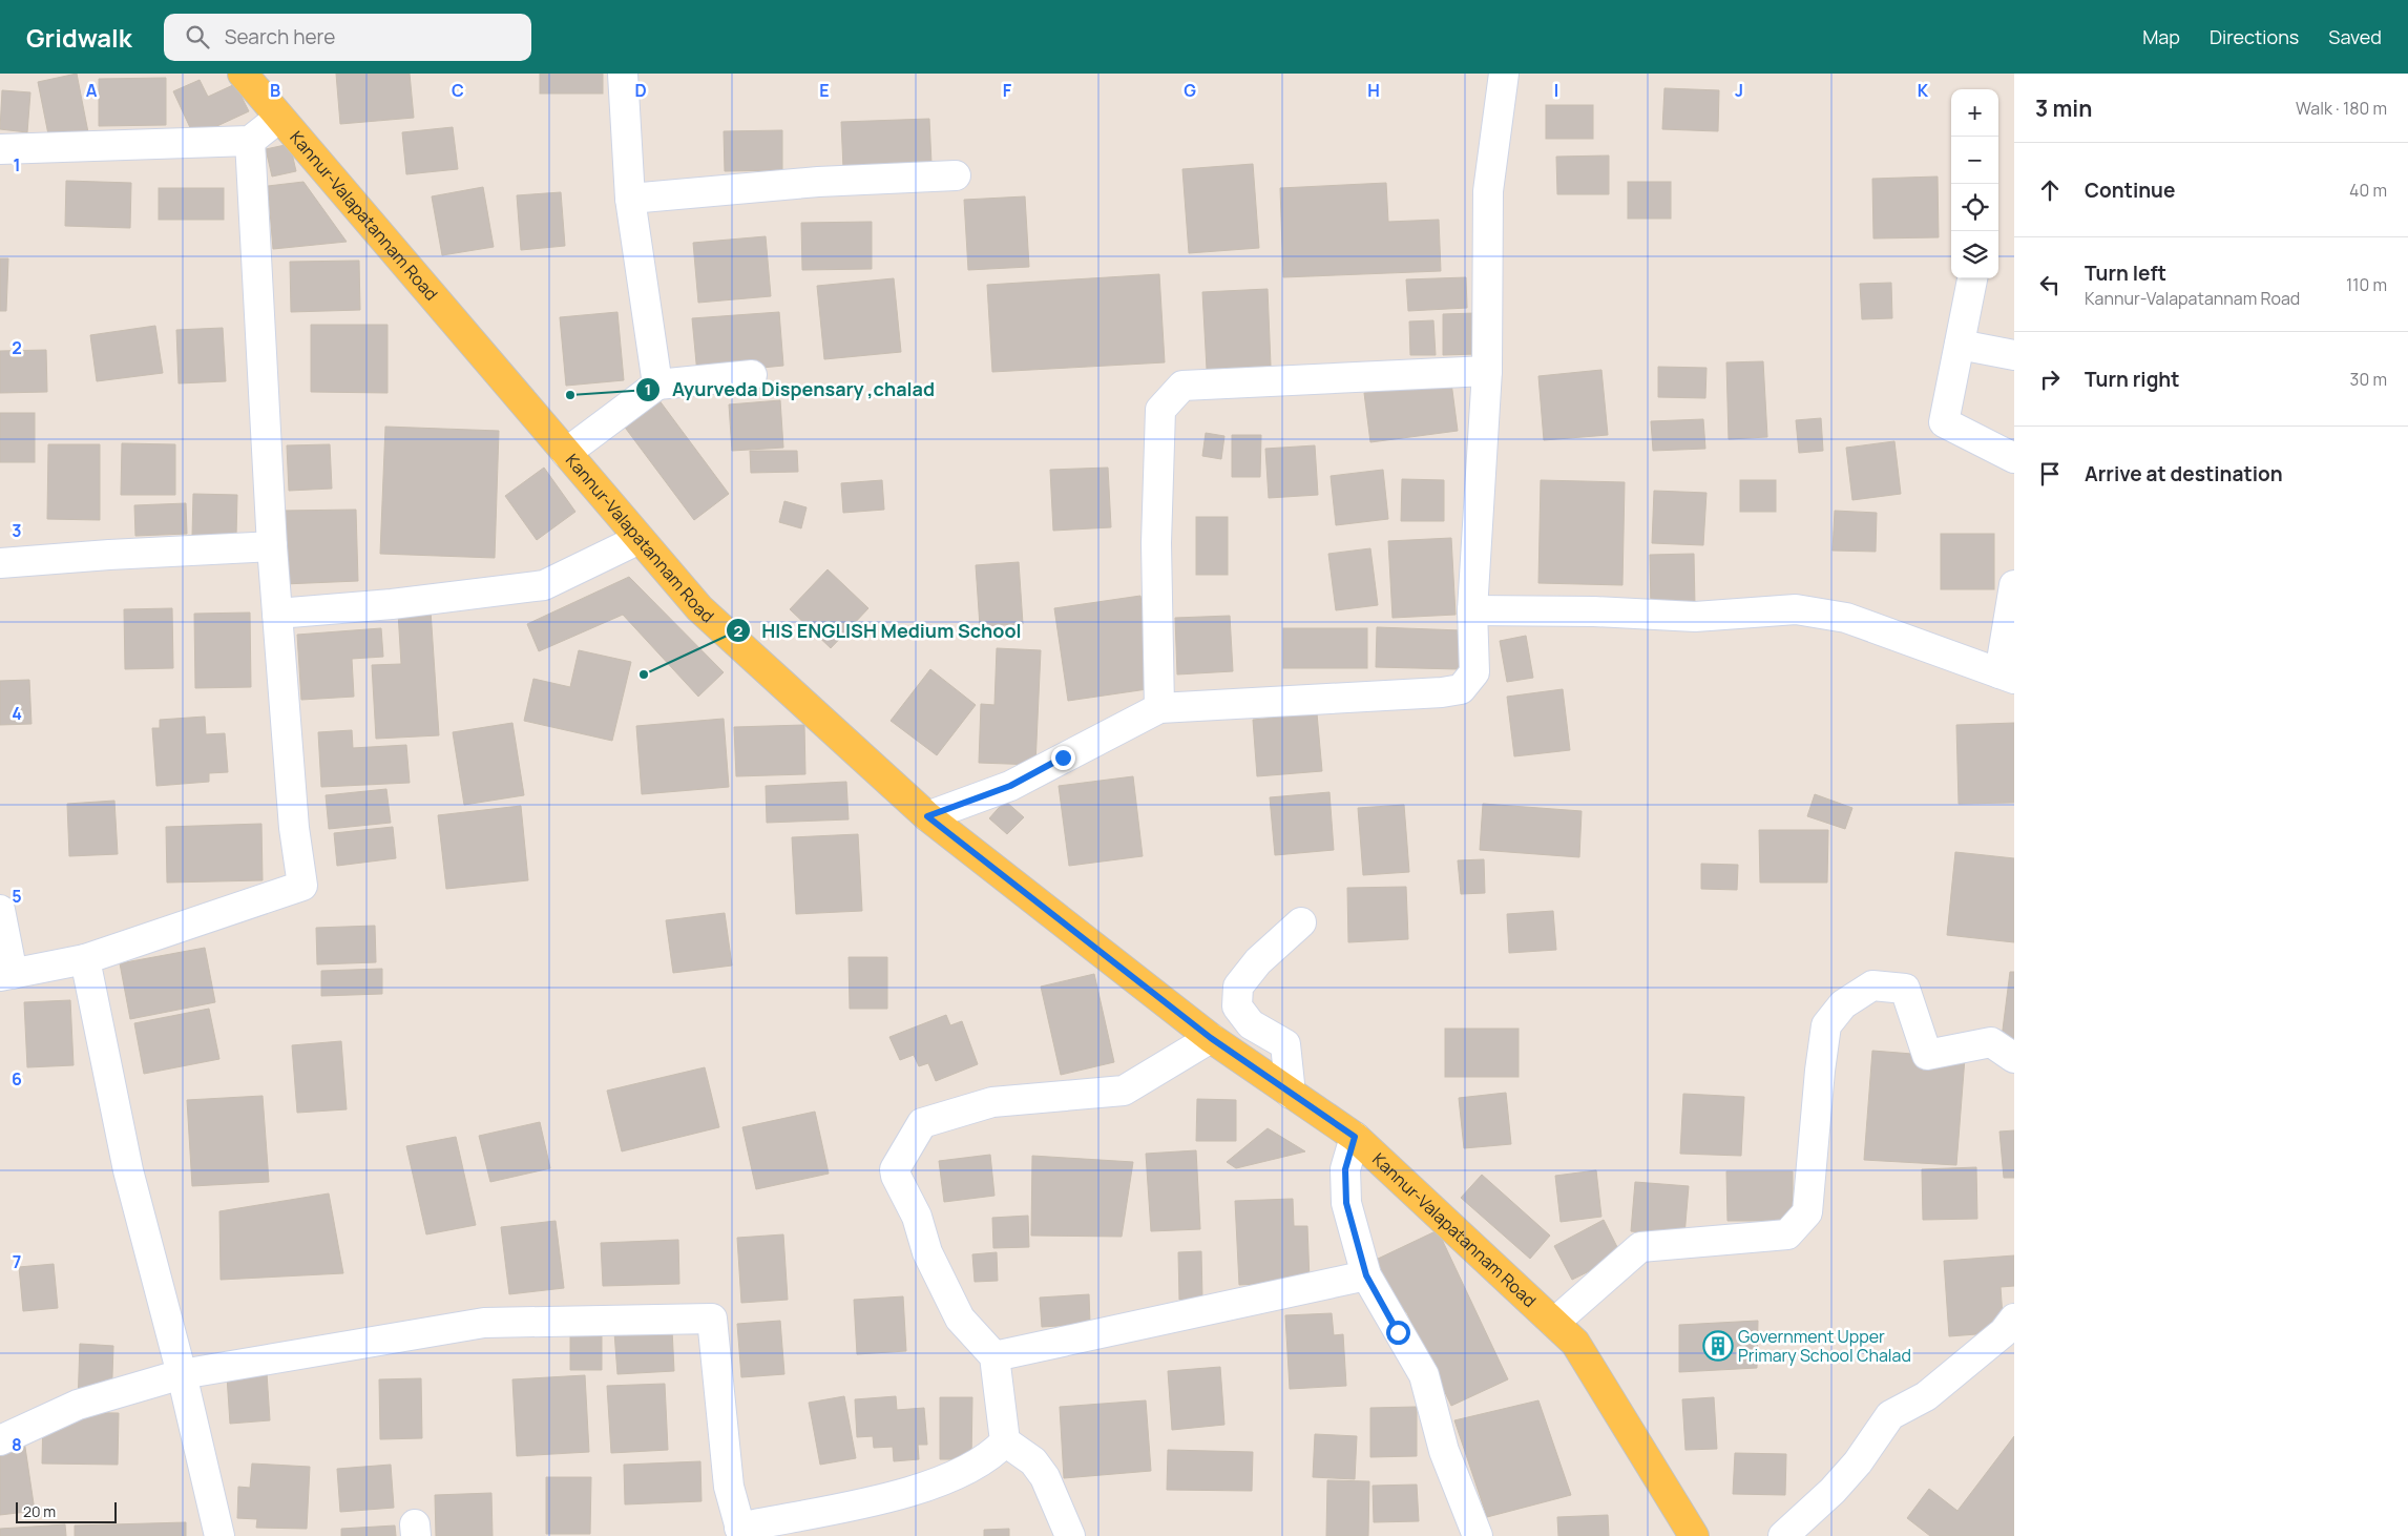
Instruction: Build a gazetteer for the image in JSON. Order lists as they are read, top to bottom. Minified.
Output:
{"streets":{"main road":["Kannur-Valapatannam Road"]},"places":{"other":["Ayurveda Dispensary ,chalad","HIS ENGLISH Medium School"],"building":["Government Upper Primary School Chalad"]},"scale_bar":"20 m","page":{"header":"Gridwalk","search":"Search here","nav":["Map","Directions","Saved"],"heading":["3 min","Walk · 180 m"],"map_buttons":["+","−"],"list":[["Continue","40 m"],["Turn left","Kannur-Valapatannam Road","110 m"],["Turn right","30 m"],"Arrive at destination"],"scale":"20 m"},"grid":{"columns":["A","B","C","D","E","F","G","H","I","J","K"],"rows":["1","2","3","4","5","6","7","8"]}}
